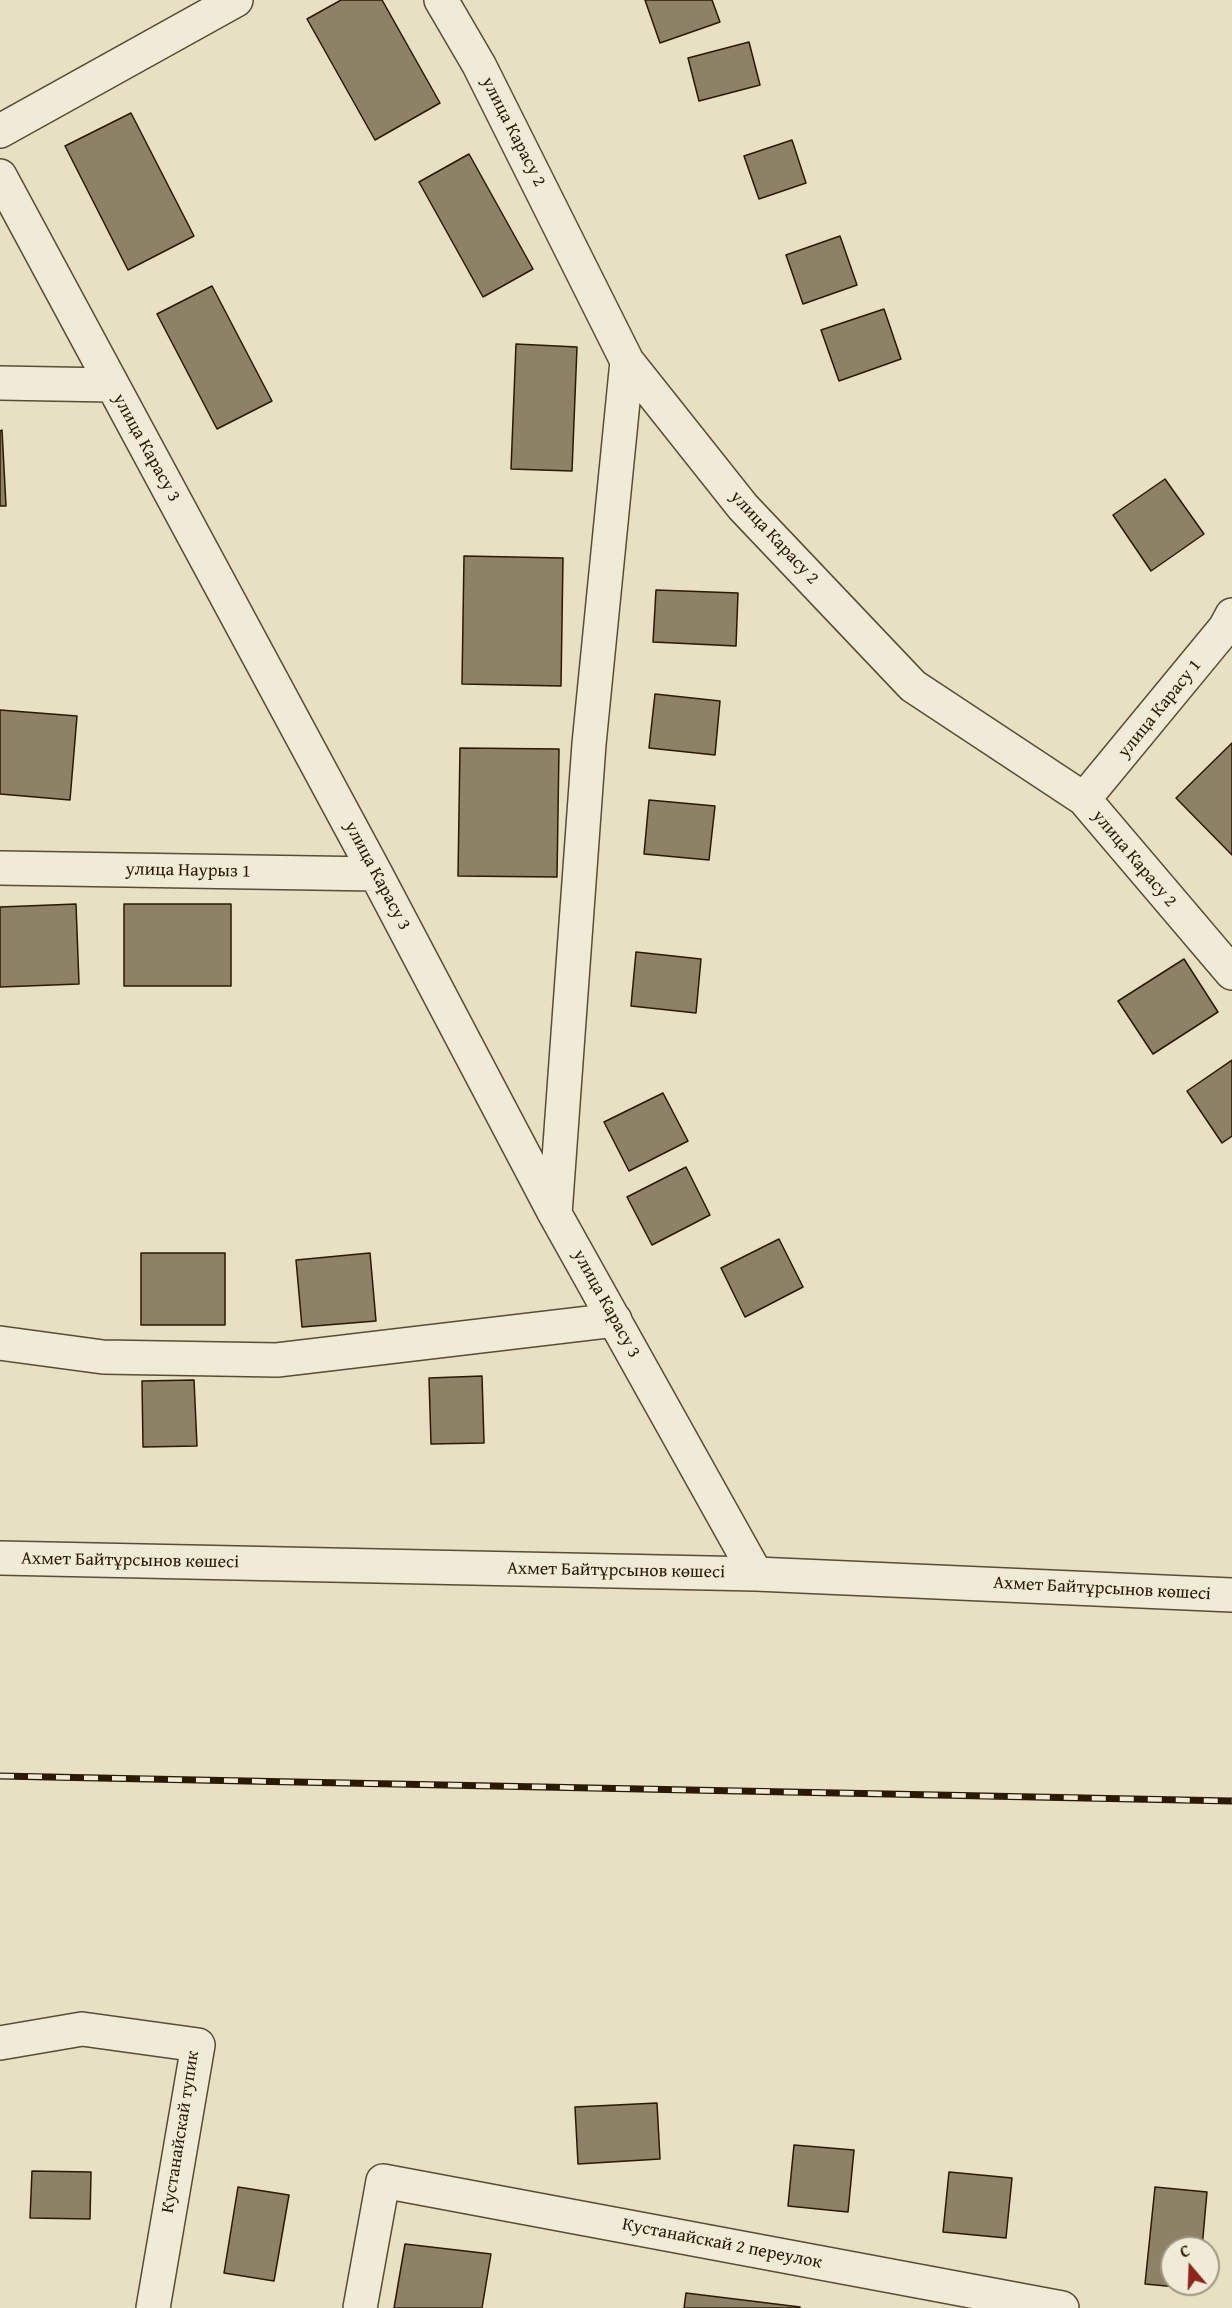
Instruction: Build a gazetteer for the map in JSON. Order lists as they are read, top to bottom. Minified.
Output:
{"streets":{"street":["улица Карасу 2","улица Карасу 3","улица Карасу 1","улица Наурыз 1","Ахмет Байтұрсынов көшесі","Кустанайскай тупик","Кустанайскай 2 переулок"]},"crossings":[["улица Карасу 2","улица Карасу 1"],["улица Карасу 3","улица Наурыз 1"],["улица Карасу 3","Ахмет Байтұрсынов көшесі"]],"north":"top"}
